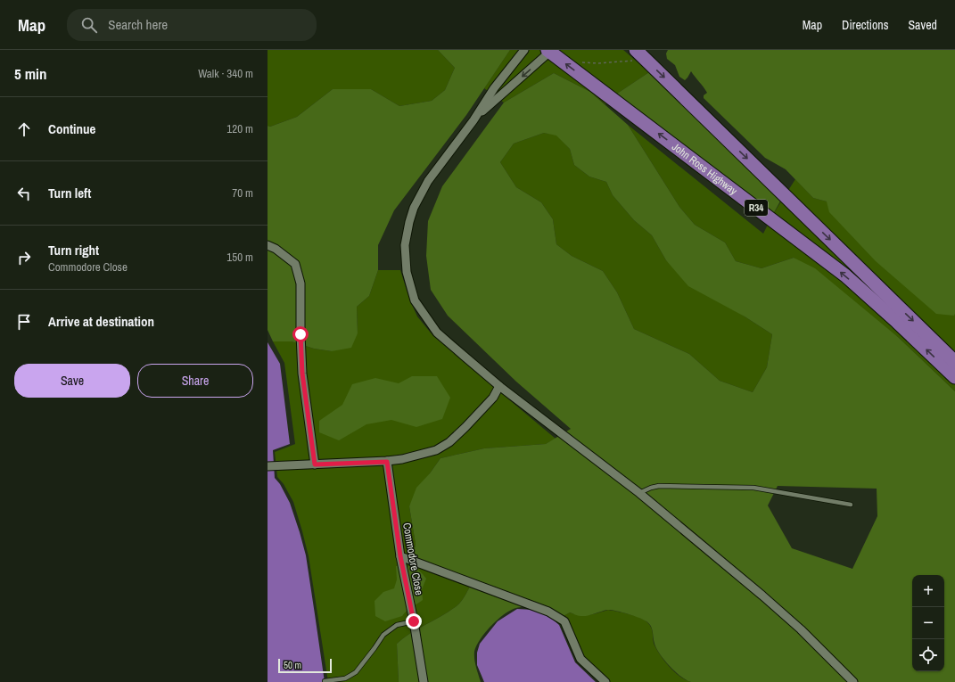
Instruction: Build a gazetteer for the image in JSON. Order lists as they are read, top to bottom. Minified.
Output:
{"streets":{"main road":["John Ross Highway","R34"],"street":["Commodore Close"]},"scale_bar":"50 m","page":{"header":"Map","search":"Search here","nav":["Map","Directions","Saved"],"heading":["5 min","Walk · 340 m"],"list":[["Continue","120 m"],["Turn left","70 m"],["Turn right","Commodore Close","150 m"],"Arrive at destination"],"buttons":["Save","Share"],"map_buttons":["+","−"],"scale":"50 m"}}
